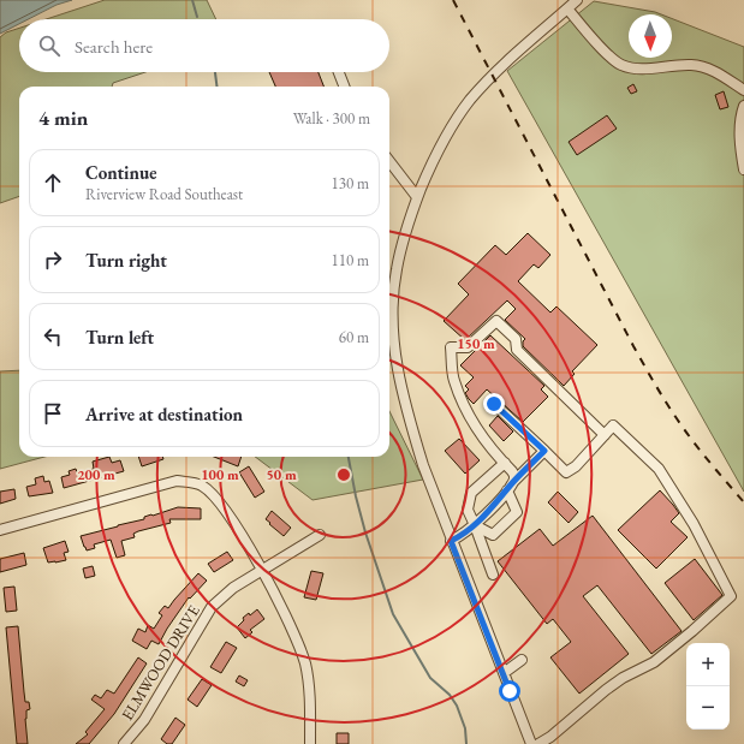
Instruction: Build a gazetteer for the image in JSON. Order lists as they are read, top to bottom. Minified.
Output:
{"streets":{"street":["ELMWOOD DRIVE"]},"north":"bottom","page":{"search":"Search here","heading":["4 min","Walk · 300 m"],"list":[["Continue","Riverview Road Southeast","130 m"],["Turn right","110 m"],["Turn left","60 m"],"Arrive at destination"],"map_buttons":["+","−"]},"rings":["150 m","200 m","100 m","50 m"]}
